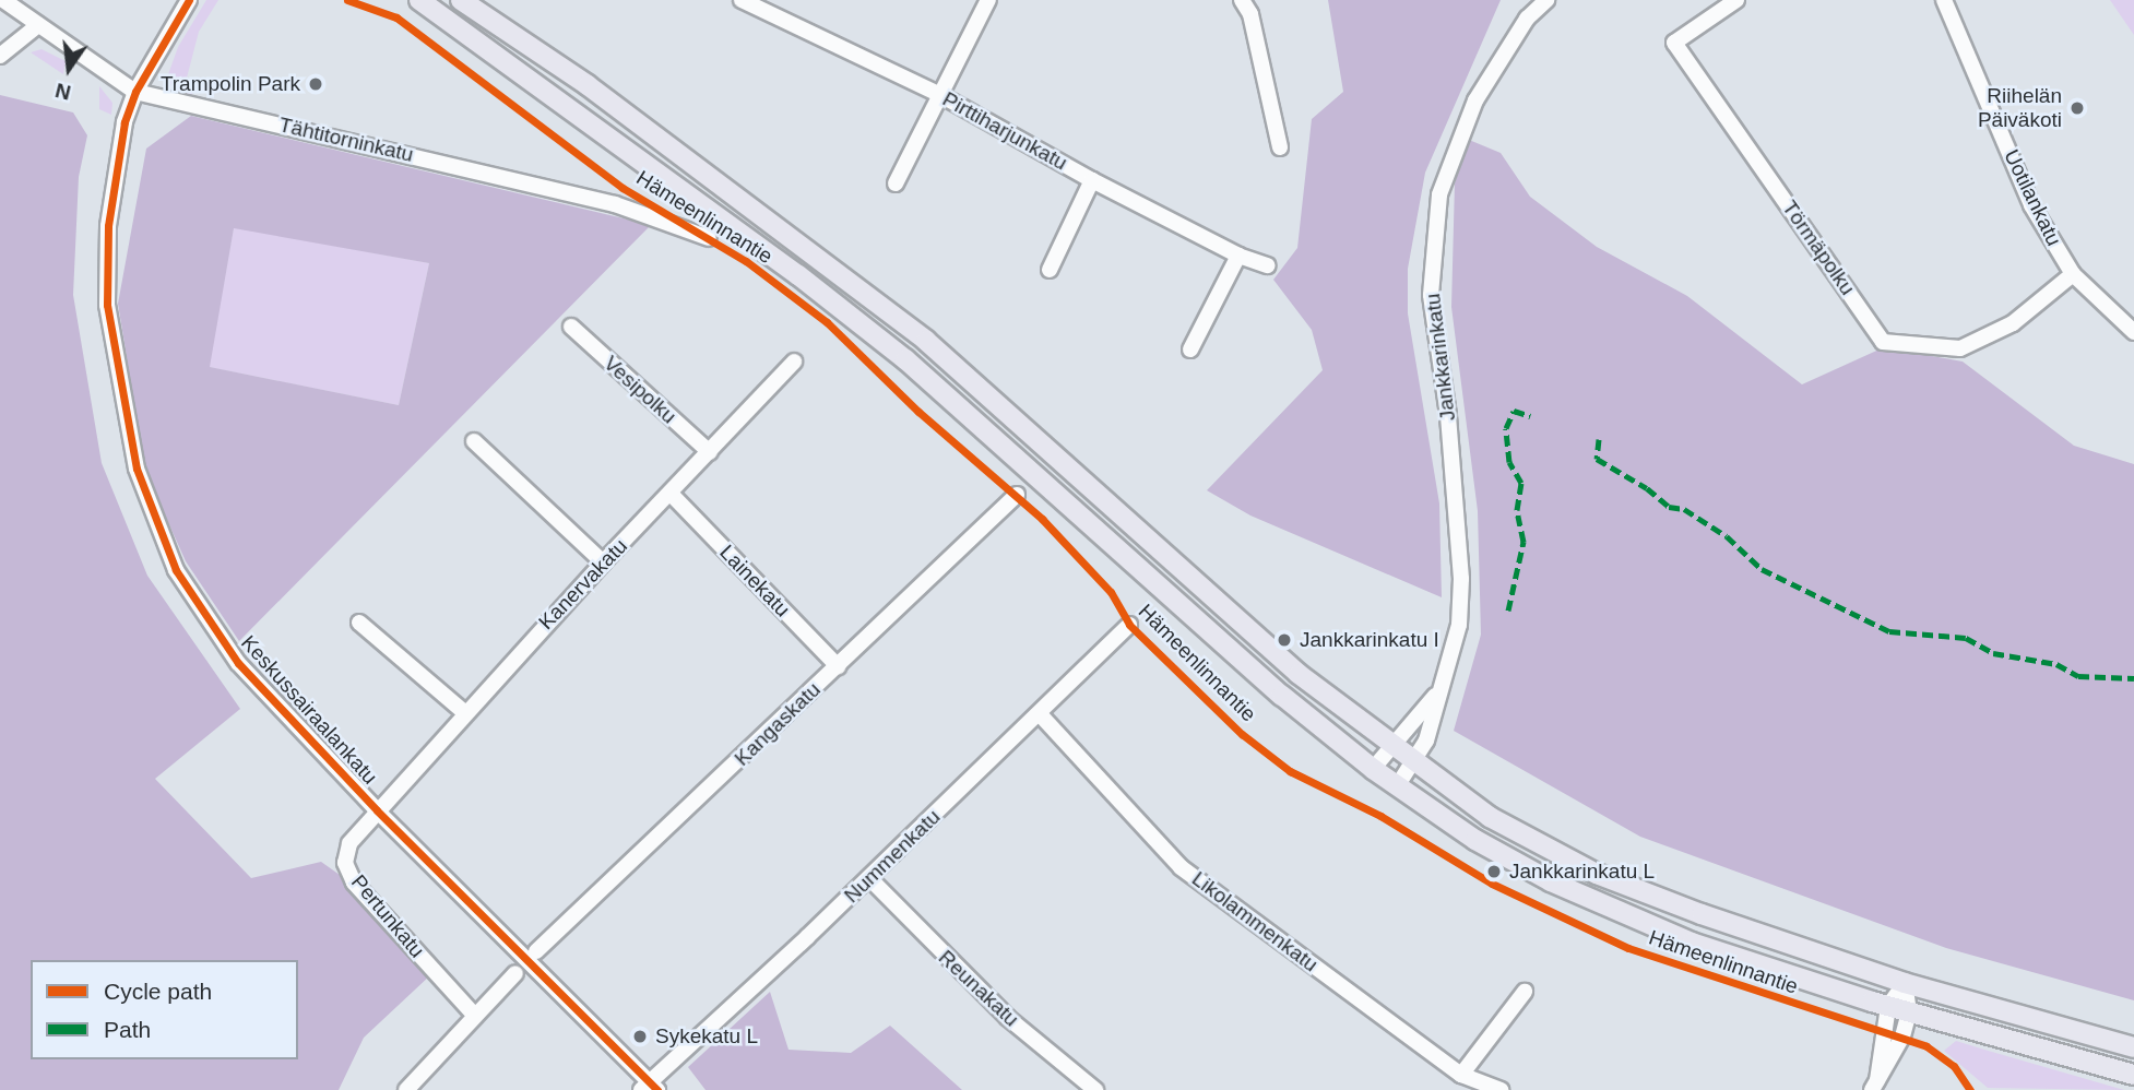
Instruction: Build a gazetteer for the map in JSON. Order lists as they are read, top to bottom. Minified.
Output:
{"streets":{"main road":["Hämeenlinnantie"],"street":["Pirttiharjunkatu","Tähtitorninkatu","Uotilankatu","Törmäpolku","Jankkarinkatu","Vesipolku","Lainekatu","Kanervakatu","Keskussairaalankatu","Kangaskatu","Nummenkatu","Pertunkatu","Likolammenkatu","Reunakatu"]},"crossings":[["Tähtitorninkatu","Keskussairaalankatu"],["Uotilankatu","Törmäpolku"],["Hämeenlinnantie","Jankkarinkatu"],["Vesipolku","Kanervakatu"],["Lainekatu","Kanervakatu"],["Lainekatu","Kangaskatu"],["Kanervakatu","Keskussairaalankatu"],["Kanervakatu","Pertunkatu"],["Keskussairaalankatu","Nummenkatu"],["Keskussairaalankatu","Pertunkatu"],["Nummenkatu","Likolammenkatu"],["Nummenkatu","Reunakatu"]],"places":["Trampolin Park","Riihelän Päiväkoti","Jankkarinkatu I","Jankkarinkatu L","Sykekatu L"],"legend":["Cycle path","Path"],"north":"bottom"}
